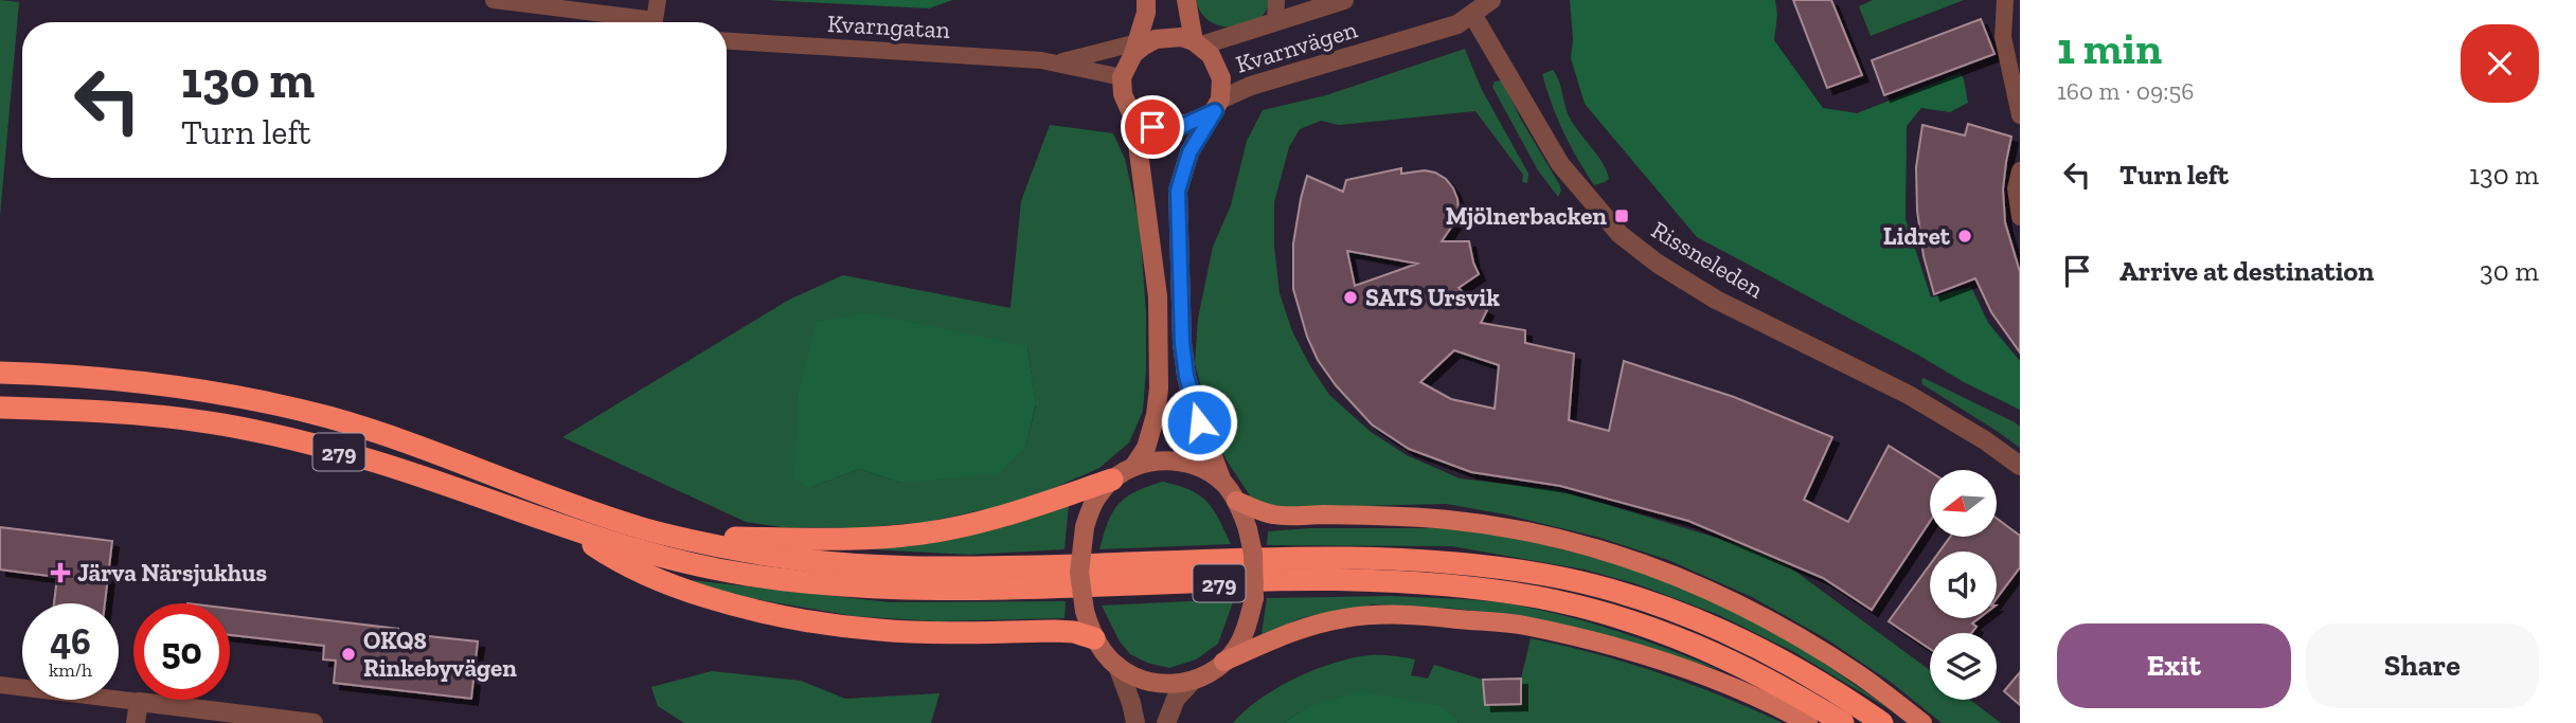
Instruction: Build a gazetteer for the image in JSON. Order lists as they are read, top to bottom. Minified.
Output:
{"streets":{"highway":["279"],"street":["Kvarngatan","Kvarnvägen","Rissneleden"]},"crossings":[["Kvarngatan","Kvarnvägen"],["Kvarnvägen","Rissneleden"]],"places":{"transit":["Mjölnerbacken"],"other":["Lidret","SATS Ursvik","OKQ8 Rinkebyvägen"],"health":["Järva Närsjukhus"]},"north":"left","page":{"heading":["1 min","160 m · 09:56"],"turn":["130 m","Turn left"],"list":[{"name":"Turn left","value":"130 m"},{"name":"Arrive at destination","value":"30 m"}],"speed":"46 km/h","limit":"50","buttons":["Exit","Share"]}}
